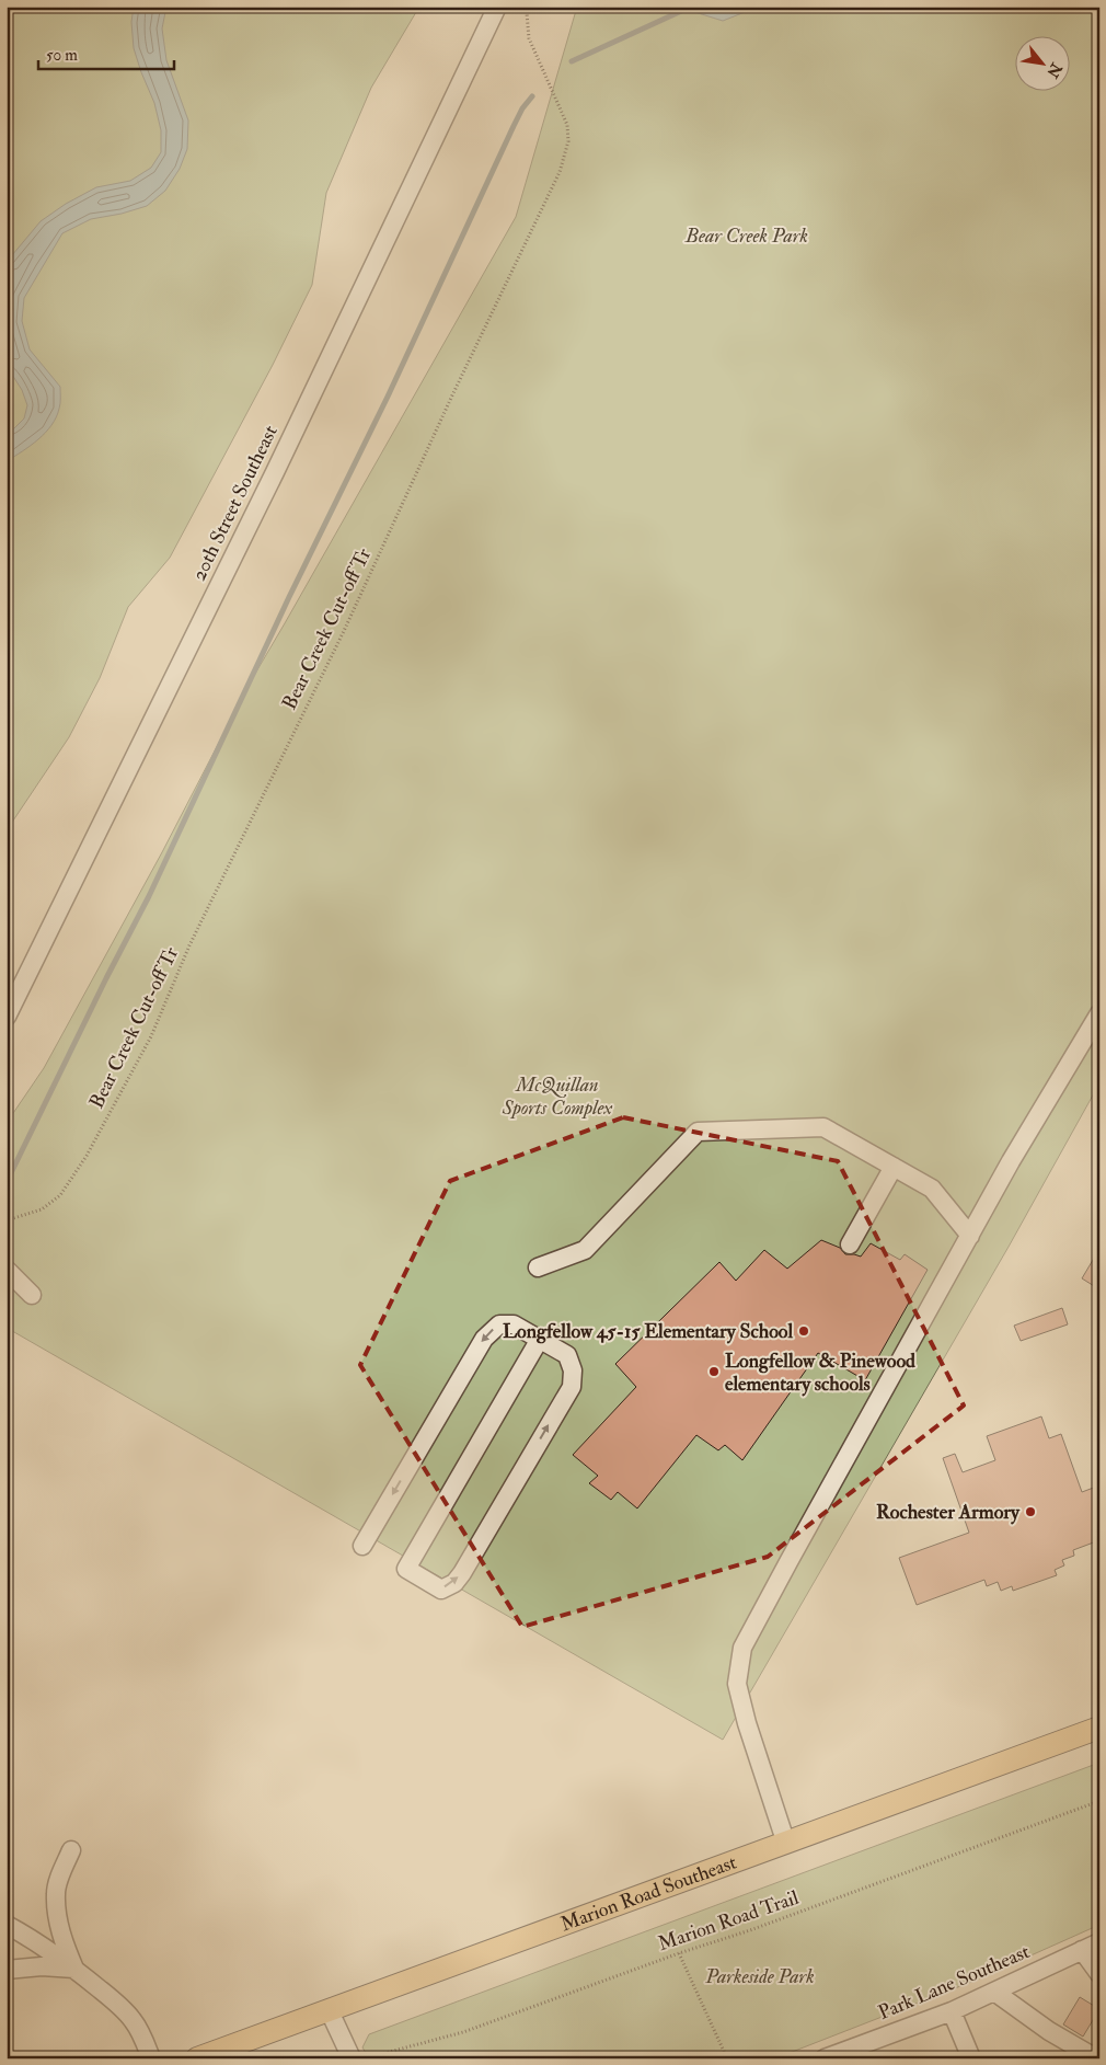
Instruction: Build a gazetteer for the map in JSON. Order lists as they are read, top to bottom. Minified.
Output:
{"streets":{"main road":["Marion Road Southeast"],"street":["20th Street Southeast","Park Lane Southeast"],"path":["Bear Creek Cut-off Tr","Marion Road Trail"]},"parks":["Bear Creek Park","McQuillan Sports Complex","Parkeside Park"],"places":["Longfellow 45-15 Elementary School","Longfellow & Pinewood elementary schools","Rochester Armory"],"scale_bar":"50 m","north":"bottom right"}
